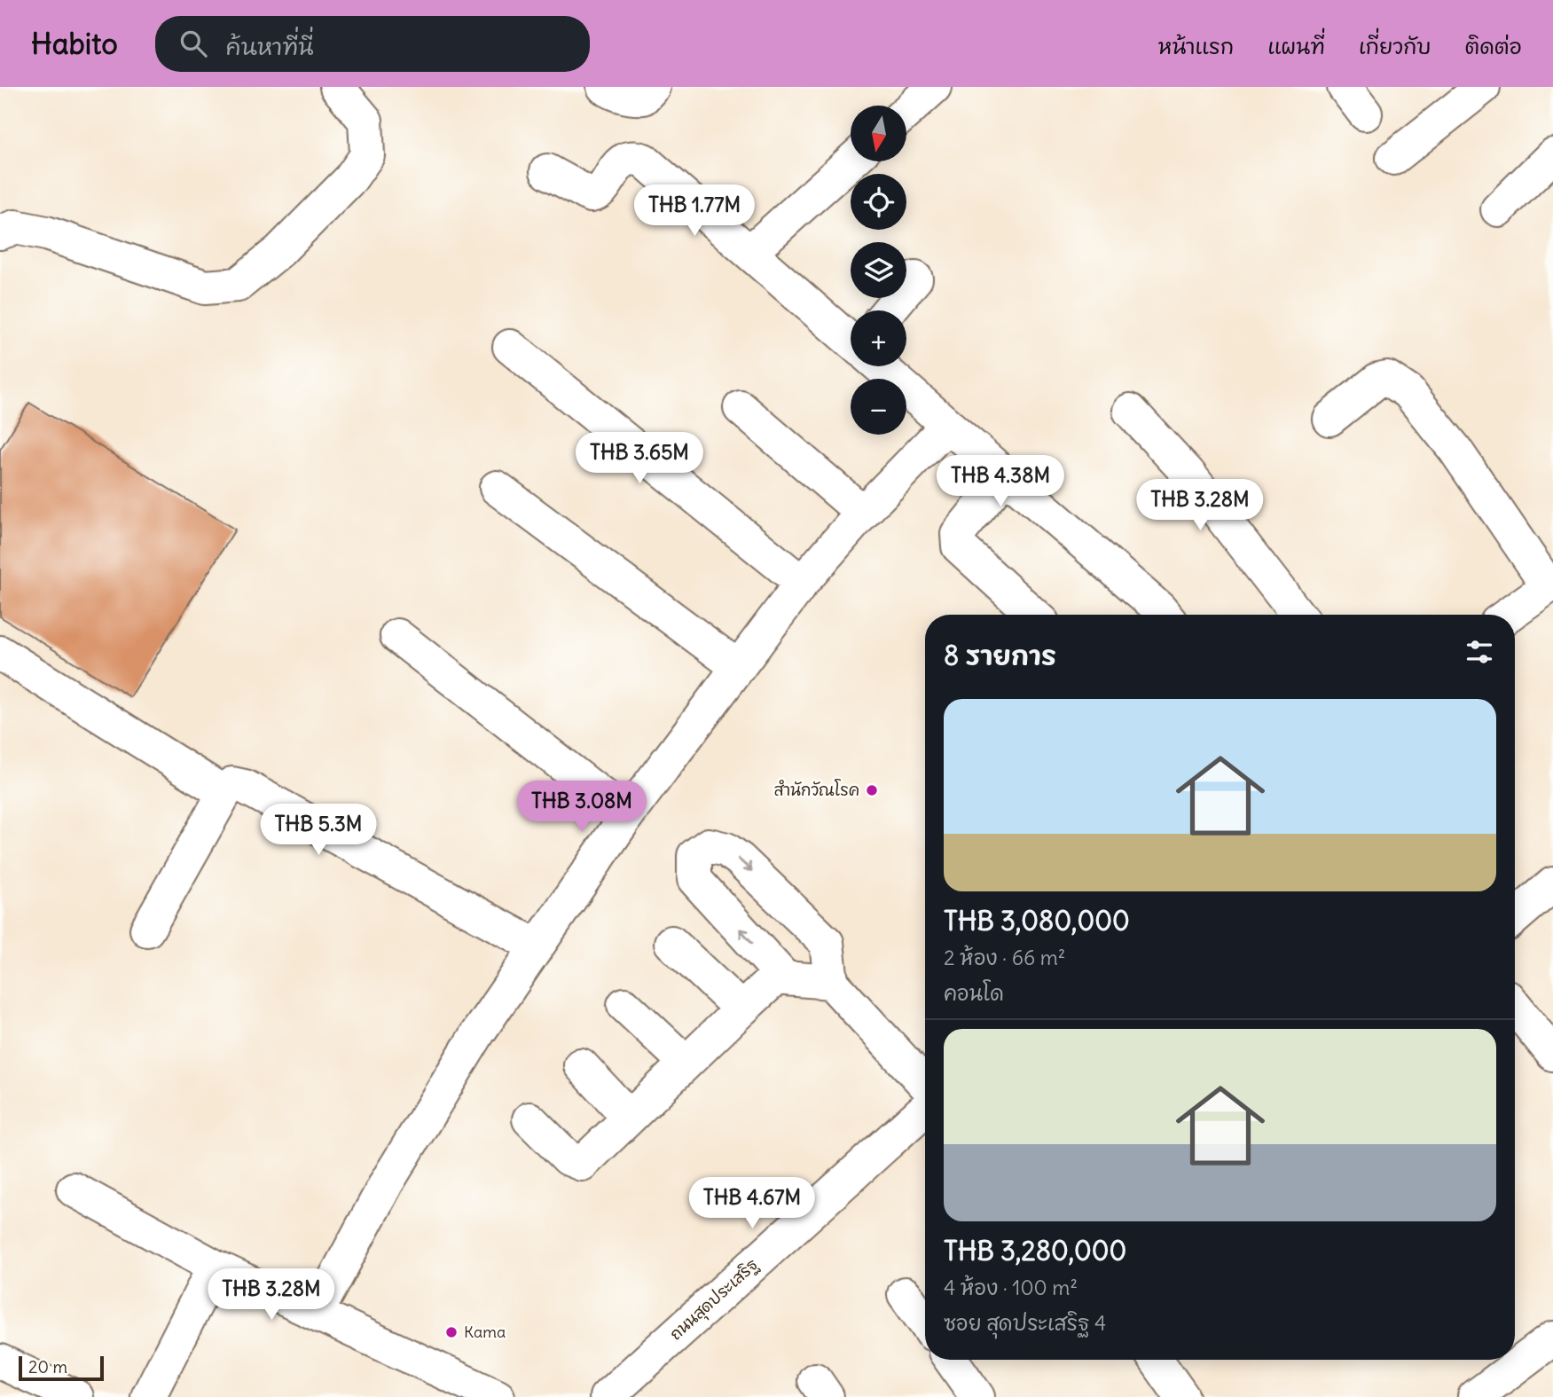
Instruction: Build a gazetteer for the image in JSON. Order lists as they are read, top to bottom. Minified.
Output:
{"streets":{"street":["ถนนสุดประเสริฐ"]},"places":["สำนักวัณโรค","Kama"],"scale_bar":"20 m","north":"bottom","page":{"header":"Habito","search":"ค้นหาที่นี่","nav":["หน้าแรก","แผนที่","เกี่ยวกับ","ติดต่อ"],"map_buttons":["+","−"],"price":["THB 1.77M","THB 3.65M","THB 4.38M","THB 3.28M","THB 3.08M","THB 5.3M","THB 4.67M","THB 3.28M"],"heading":"8 รายการ","list":[{"name":"THB 3,080,000","note":"2 ห้อง · 66 m² · คอนโด"},{"name":"THB 3,280,000","note":"4 ห้อง · 100 m² · ซอย สุดประเสริฐ 4"}],"scale":"20 m"}}
